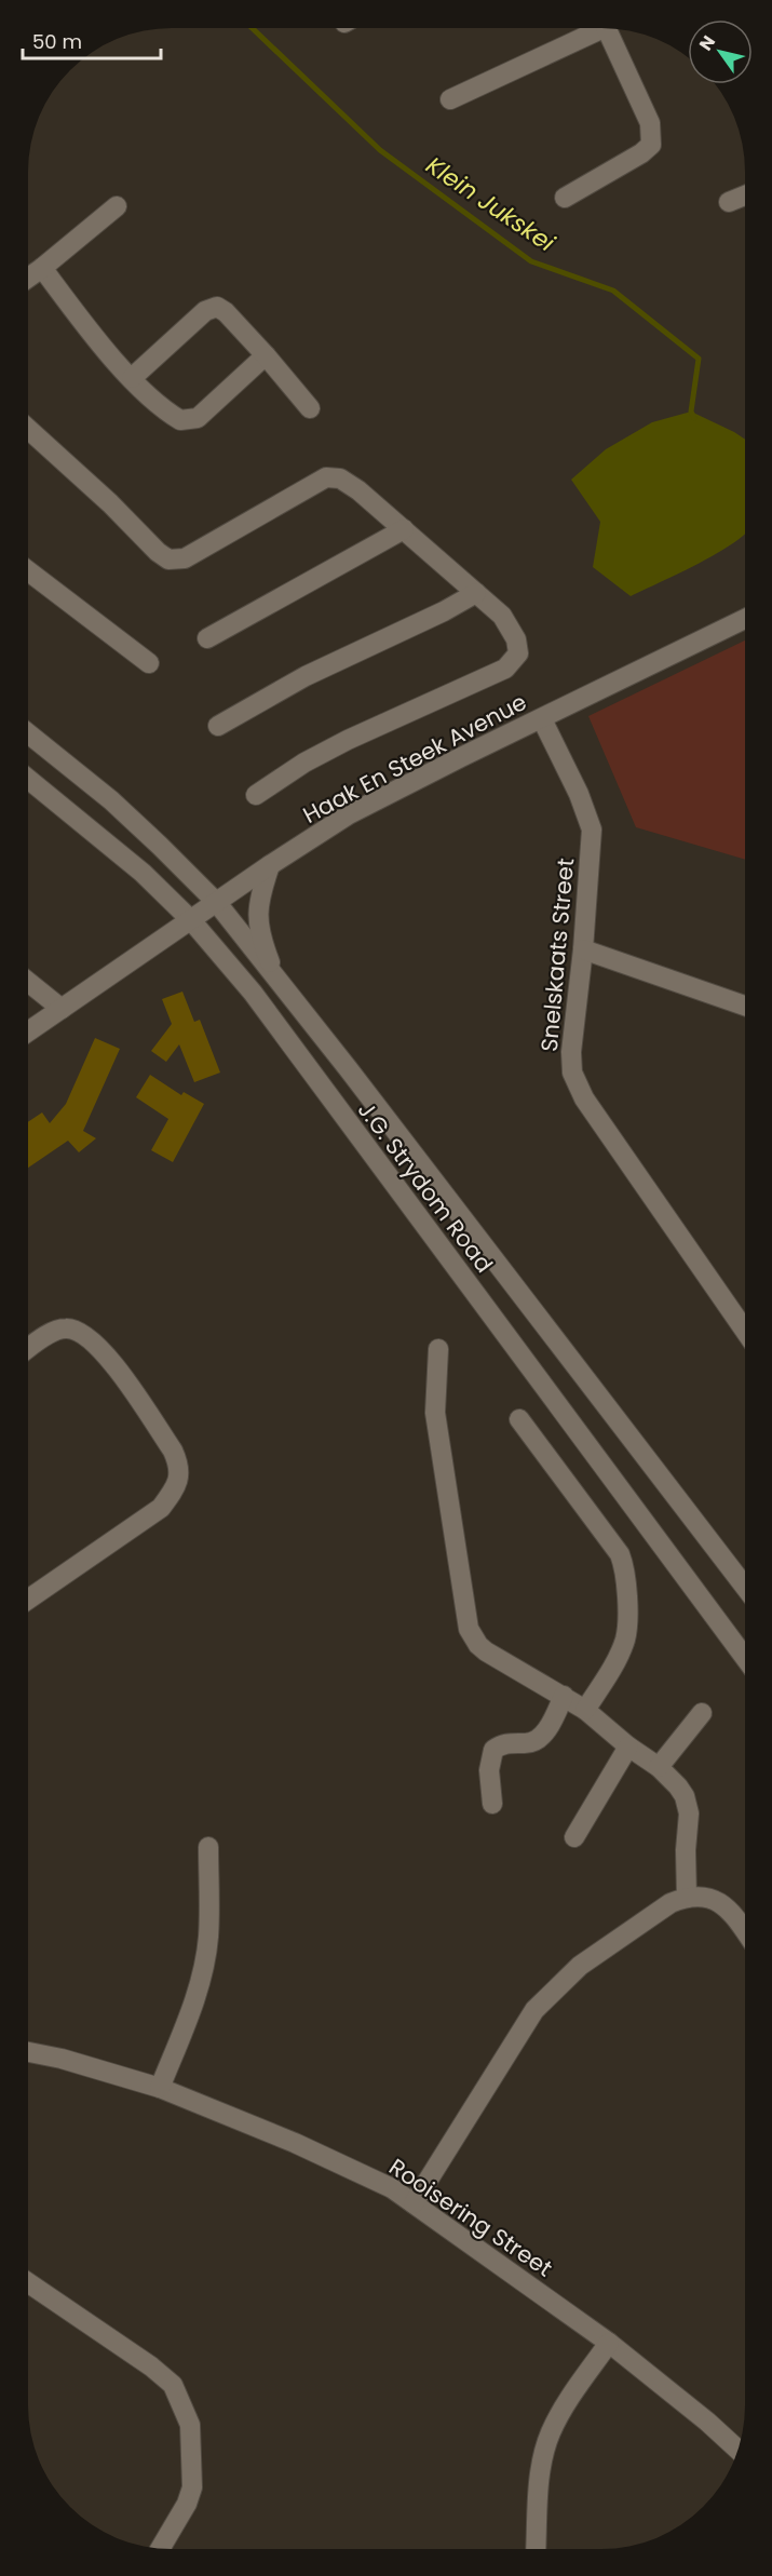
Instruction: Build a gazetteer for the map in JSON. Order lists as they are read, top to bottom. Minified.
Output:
{"streets":{"street":["Haak En Steek Avenue","Snelskaats Street","J.G. Strydom Road","Rooisering Street"]},"crossings":[["Haak En Steek Avenue","Snelskaats Street"],["Haak En Steek Avenue","J.G. Strydom Road"]],"water":["Klein Jukskei"],"scale_bar":"50 m","north":"top left"}
